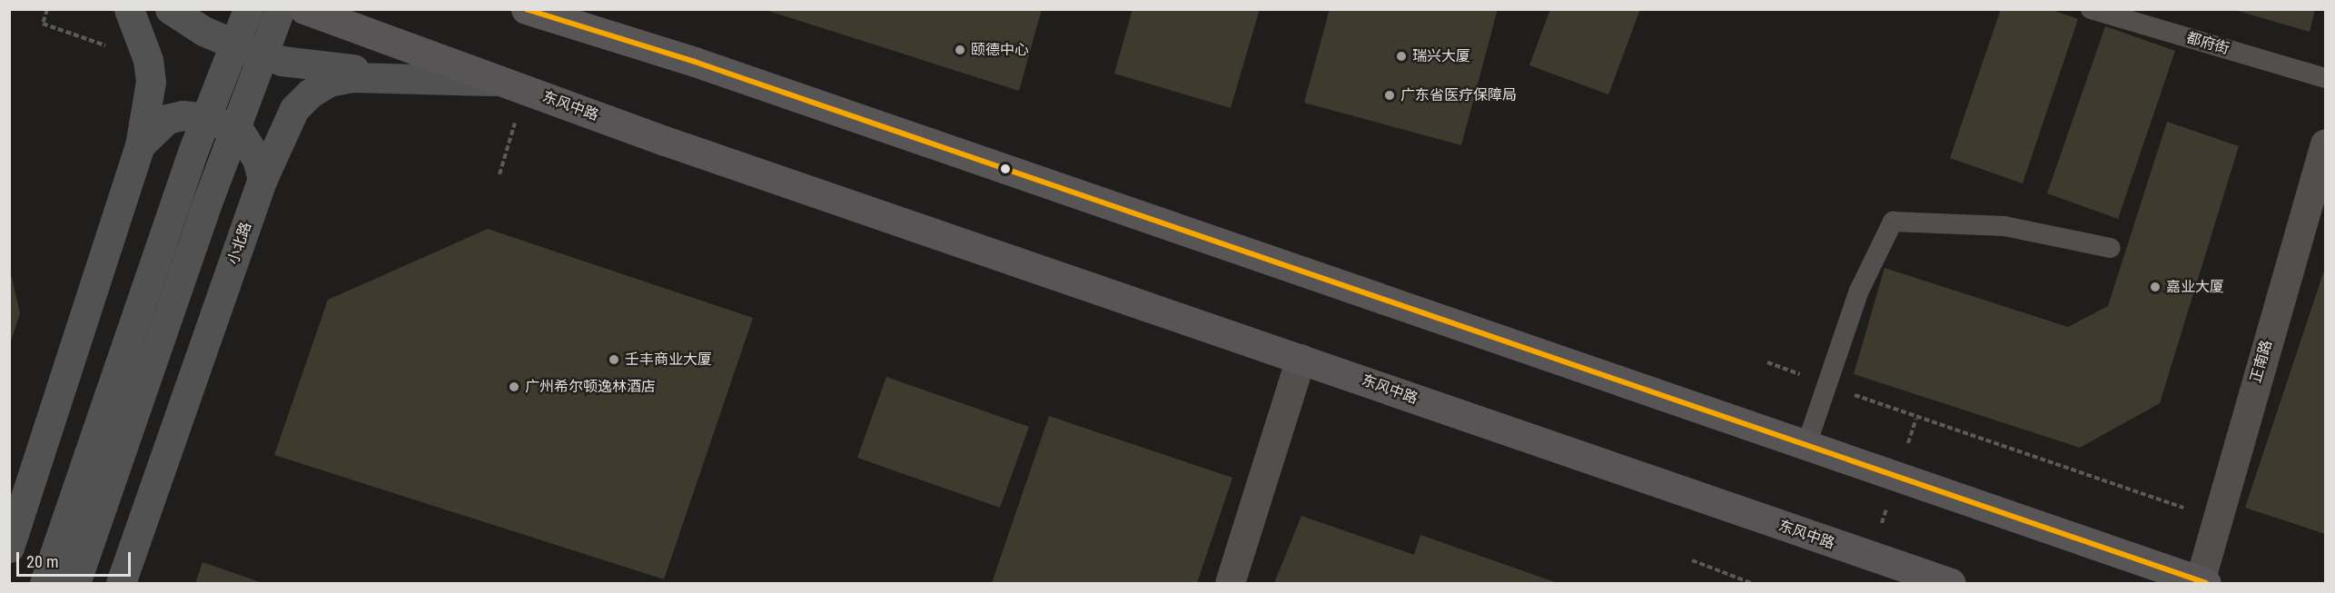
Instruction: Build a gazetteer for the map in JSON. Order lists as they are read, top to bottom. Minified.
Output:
{"streets":{"highway":["东风中路"],"street":["小北路","正南路"],"lane":["都府街"]},"crossings":[["东风中路","小北路"]],"places":["颐德中心","瑞兴大厦","广东省医疗保障局","嘉业大厦","壬丰商业大厦","广州希尔顿逸林酒店"],"scale_bar":"20 m"}
